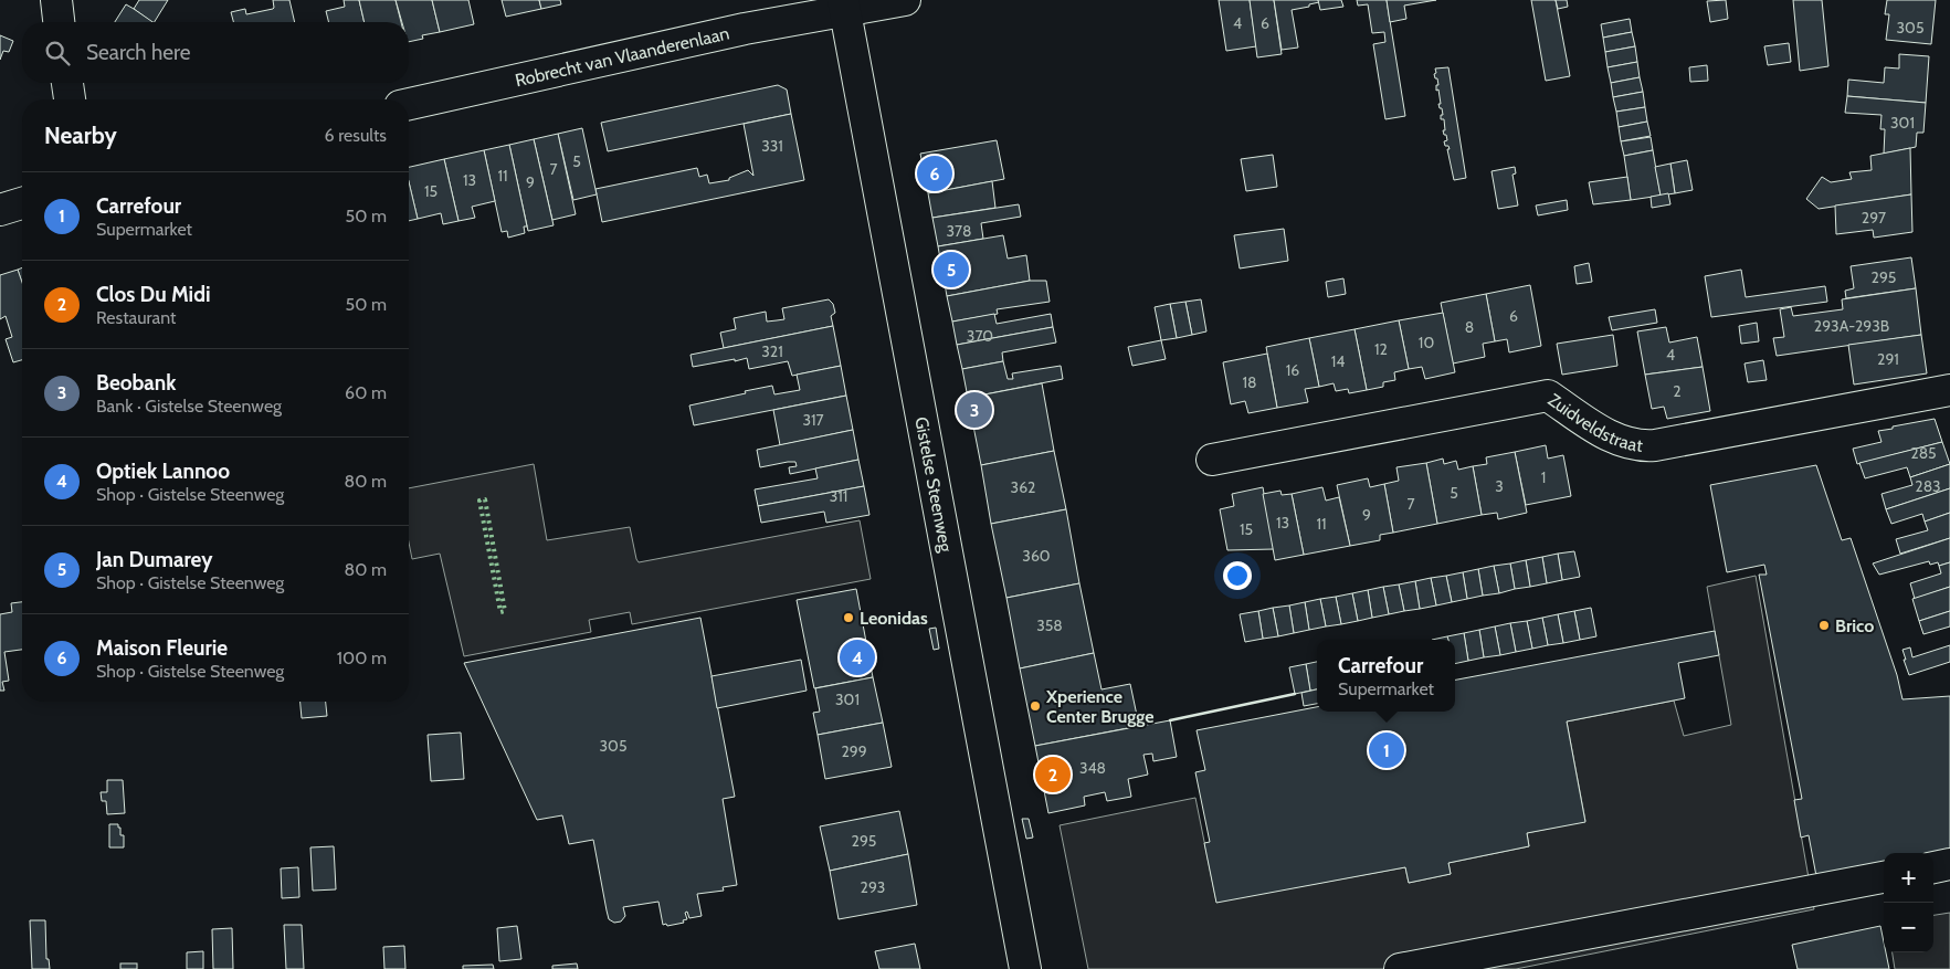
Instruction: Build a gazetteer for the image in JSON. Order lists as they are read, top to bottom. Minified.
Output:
{"streets":{"street":["Robrecht van Vlaanderenlaan","Zuidveldstraat","Gistelse Steenweg"]},"crossings":[["Robrecht van Vlaanderenlaan","Gistelse Steenweg"]],"places":["Leonidas","Brico","Xperience Center Brugge"],"house_numbers":["4","6","305","301","331","5","7","11","13","9","15","297","378","295","6","293A-293B","8","370","10","12","321","4","291","14","16","18","2","317","285","1","3","283","362","5","311","7","9","13","11","15","360","358","301","305","299","348","295","293"],"page":{"search":"Search here","heading":["Nearby","6 results"],"pins":["6","5","3","4","1","2"],"list":[{"mark":"1","name":"Carrefour","note":"Supermarket","value":"50 m"},{"mark":"2","name":"Clos Du Midi","note":"Restaurant","value":"50 m"},{"mark":"3","name":"Beobank","note":"Bank · Gistelse Steenweg","value":"60 m"},{"mark":"4","name":"Optiek Lannoo","note":"Shop · Gistelse Steenweg","value":"80 m"},{"mark":"5","name":"Jan Dumarey","note":"Shop · Gistelse Steenweg","value":"80 m"},{"mark":"6","name":"Maison Fleurie","note":"Shop · Gistelse Steenweg","value":"100 m"}],"popup":["Carrefour","Supermarket"],"map_buttons":["+","−"]}}
